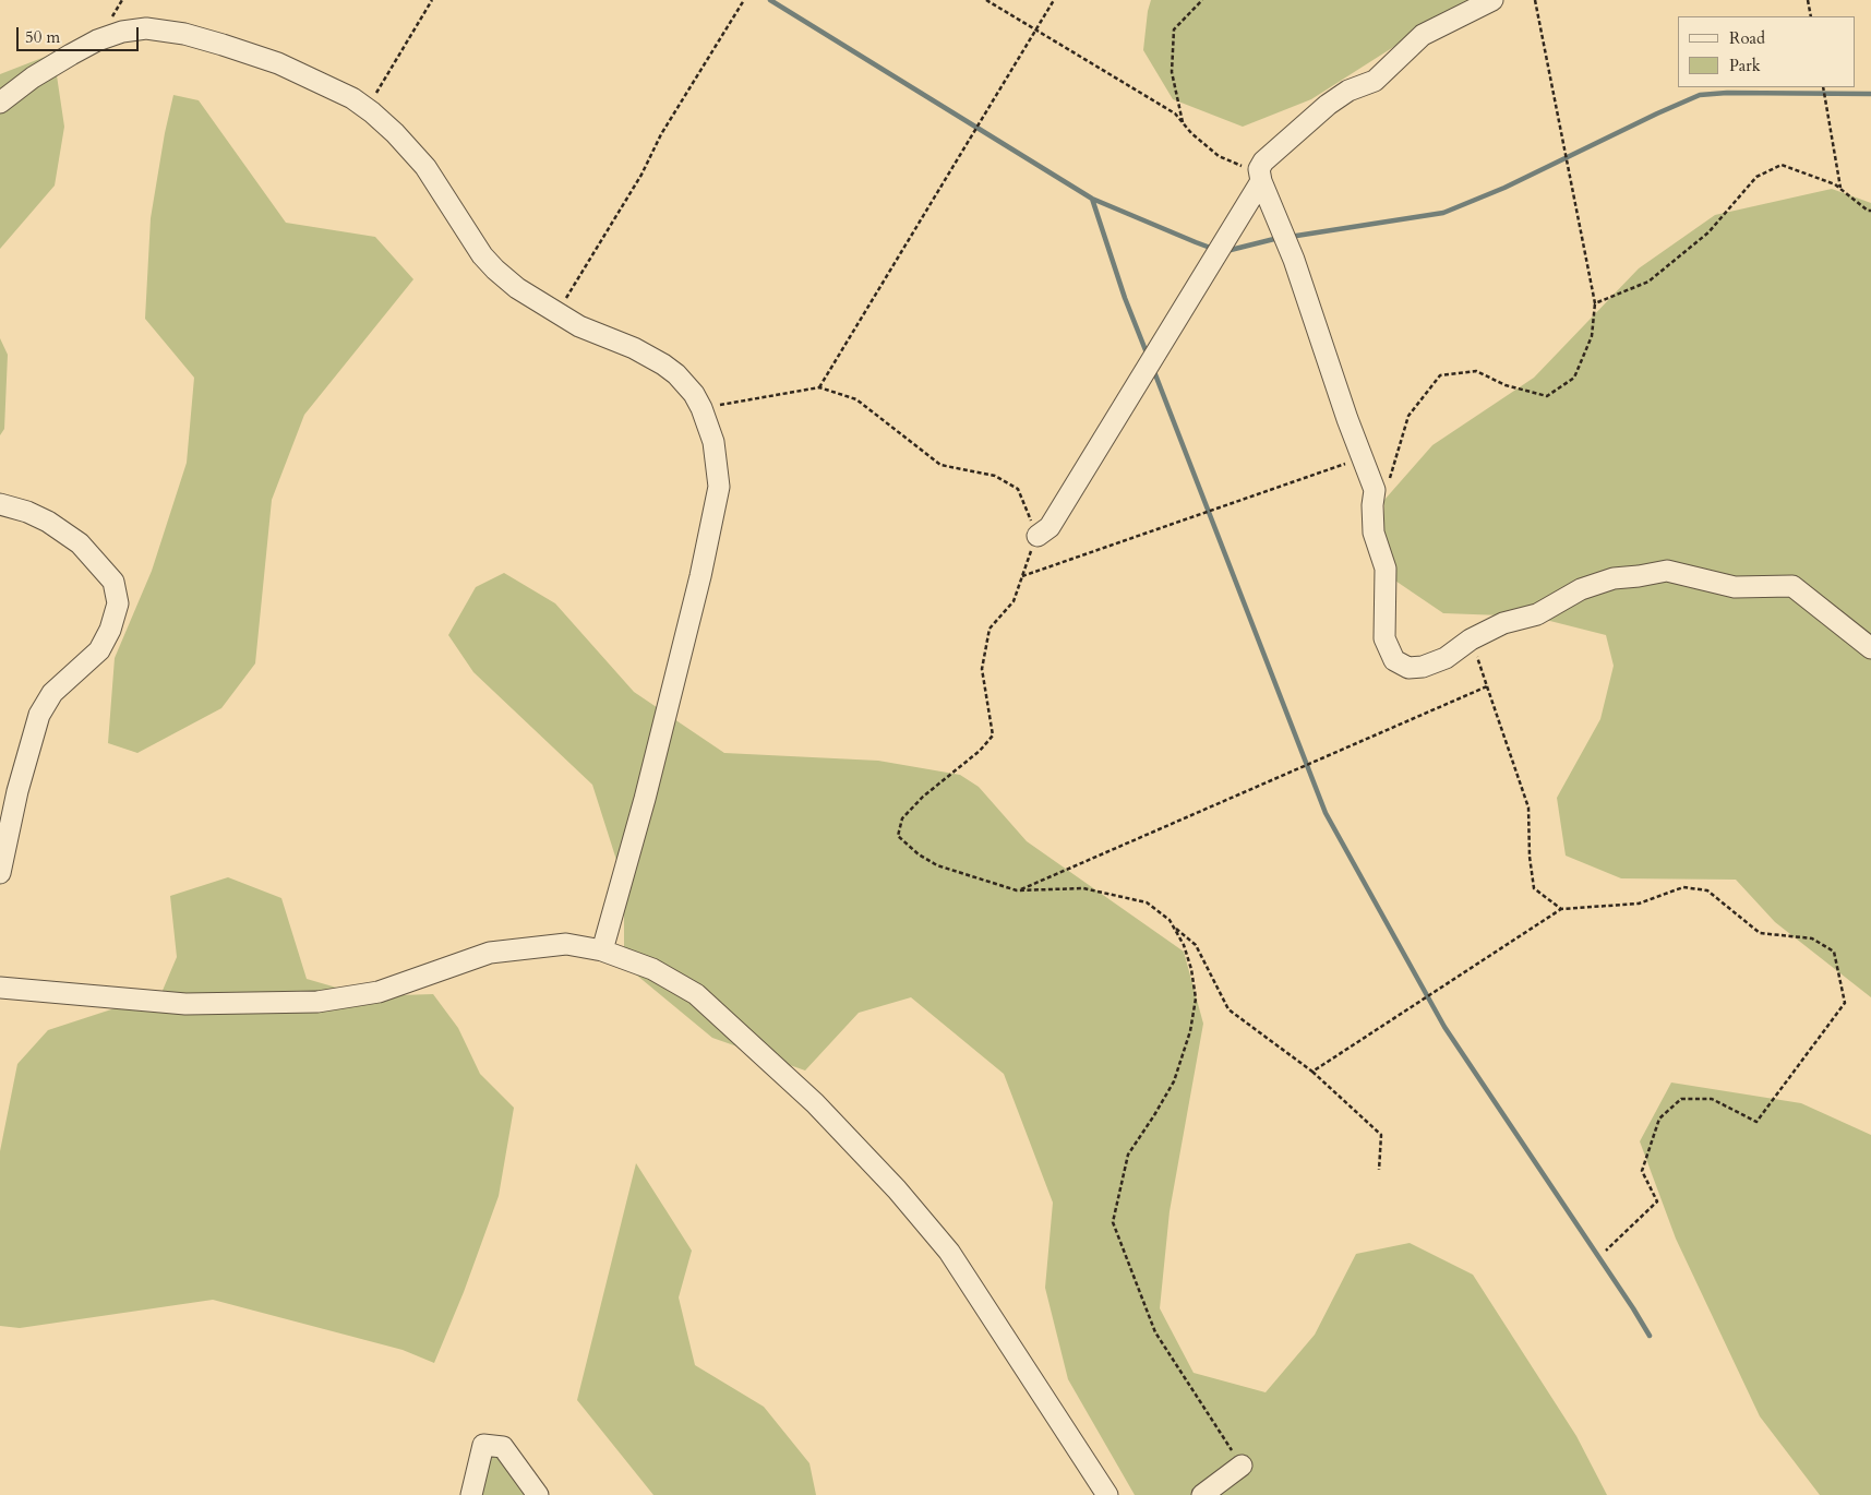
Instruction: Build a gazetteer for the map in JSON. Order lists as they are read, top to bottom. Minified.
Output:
{"legend":["Road","Park"],"scale_bar":"50 m"}
